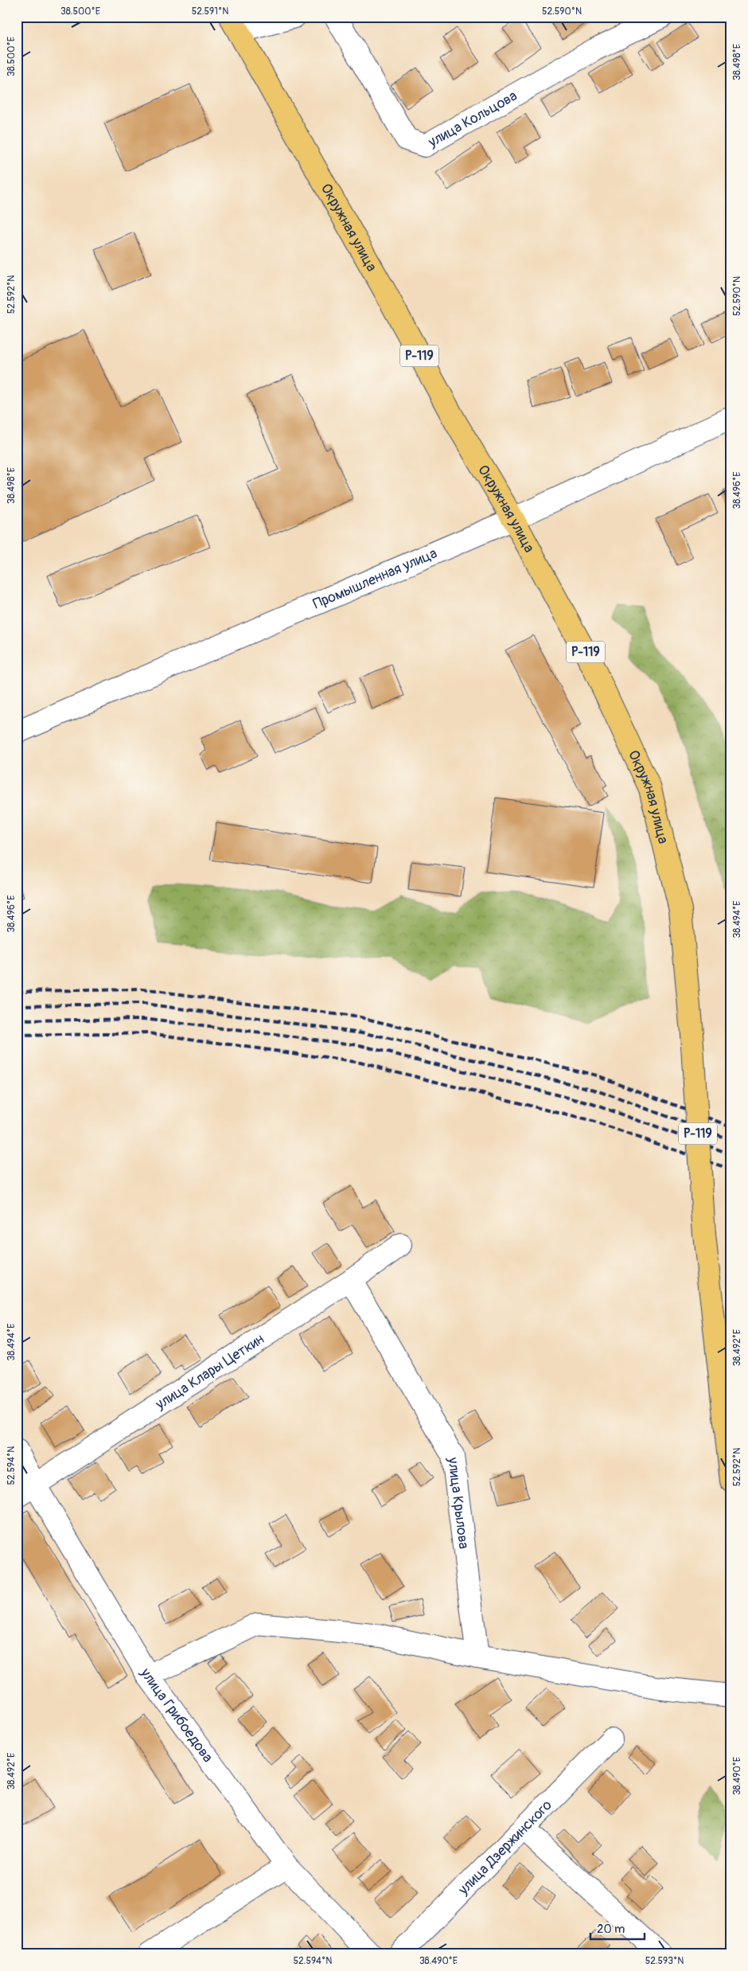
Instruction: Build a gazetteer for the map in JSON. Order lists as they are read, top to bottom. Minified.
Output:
{"streets":{"highway":["Окружная улица","Р-119"],"street":["улица Кольцова","Промышленная улица","улица Клары Цеткин","улица Крылова","улица Грибоедова","улица Дзержинского"]},"crossings":[["Окружная улица","Промышленная улица"],["улица Клары Цеткин","улица Крылова"],["улица Клары Цеткин","улица Грибоедова"]],"scale_bar":"20 m","coordinates":["38.500°E","52.591°N","52.590°N","38.498°E","52.592°N","38.496°E","38.494°E","38.492°E","52.594°N","38.490°E","52.593°N"]}
